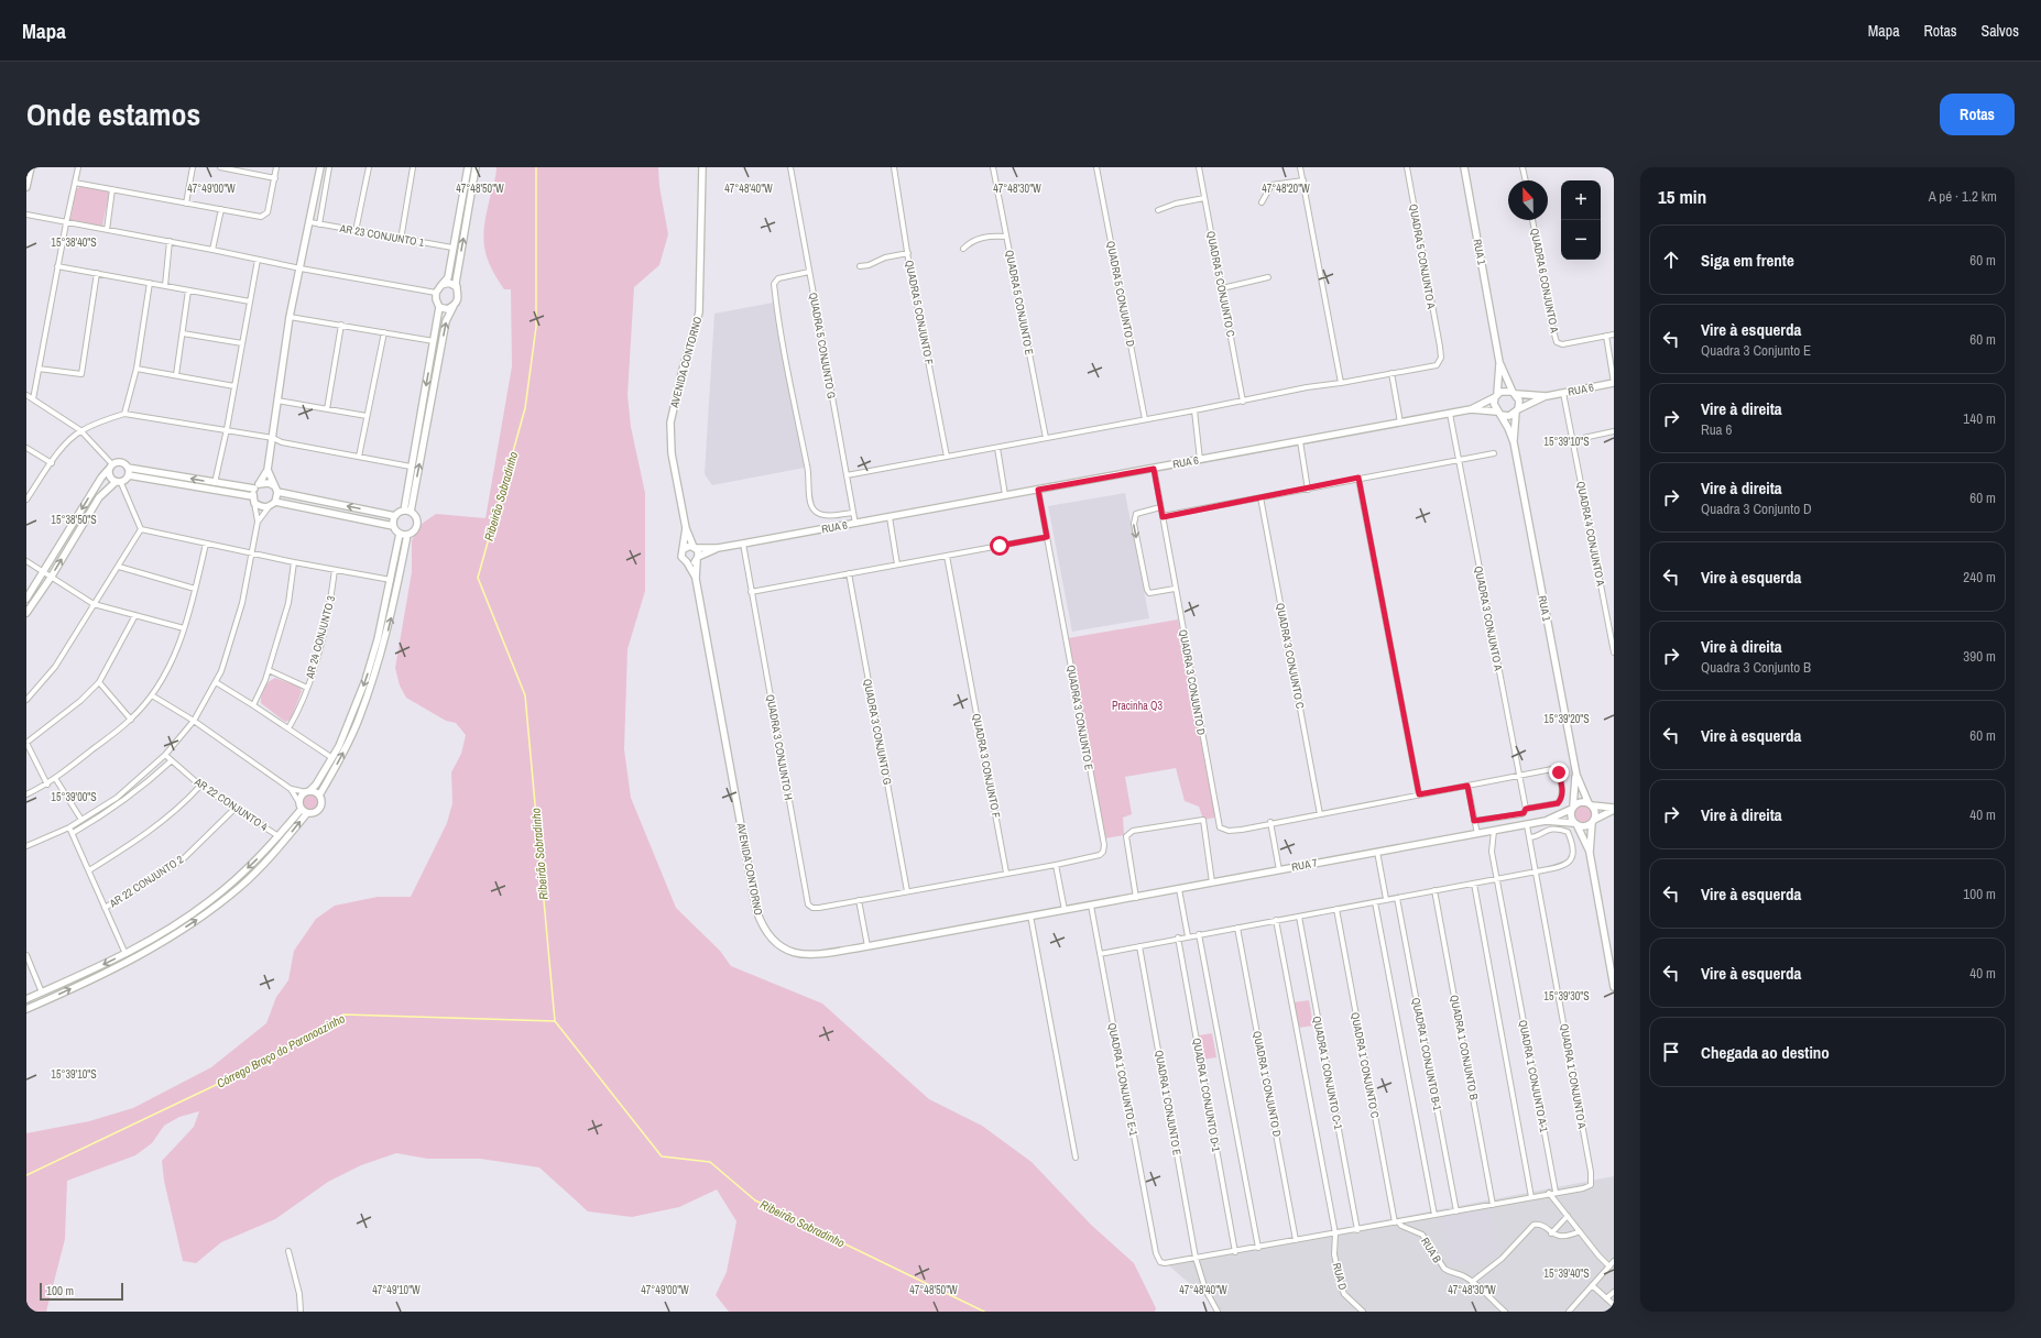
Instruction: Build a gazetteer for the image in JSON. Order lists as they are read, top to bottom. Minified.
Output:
{"streets":{"street":["AR 23 CONJUNTO 1","RUA 1","QUADRA 5 CONJUNTO A","QUADRA 6 CONJUNTO A","QUADRA 5 CONJUNTO C","QUADRA 5 CONJUNTO D","QUADRA 5 CONJUNTO E","QUADRA 5 CONJUNTO F","QUADRA 5 CONJUNTO G","AVENIDA CONTORNO","RUA 6","QUADRA 4 CONJUNTO A","QUADRA 3 CONJUNTO A","AR 24 CONJUNTO 3","QUADRA 3 CONJUNTO C","QUADRA 3 CONJUNTO D","QUADRA 3 CONJUNTO E","QUADRA 3 CONJUNTO G","QUADRA 3 CONJUNTO H","QUADRA 3 CONJUNTO F","AR 22 CONJUNTO 4","RUA 7","AR 22 CONJUNTO 2","QUADRA 1 CONJUNTO B","QUADRA 1 CONJUNTO B-1","QUADRA 1 CONJUNTO C","QUADRA 1 CONJUNTO C-1","QUADRA 1 CONJUNTO A-1","QUADRA 1 CONJUNTO A","QUADRA 1 CONJUNTO E-1","QUADRA 1 CONJUNTO D","QUADRA 1 CONJUNTO D-1","QUADRA 1 CONJUNTO E","RUA B","RUA D"]},"crossings":[["QUADRA 5 CONJUNTO G","RUA 6"],["AVENIDA CONTORNO","RUA 6"],["AVENIDA CONTORNO","RUA 7"],["RUA 6","QUADRA 4 CONJUNTO A"],["RUA 6","QUADRA 3 CONJUNTO A"],["RUA 6","QUADRA 3 CONJUNTO D"],["RUA 6","QUADRA 3 CONJUNTO E"],["RUA 6","QUADRA 3 CONJUNTO H"],["AR 22 CONJUNTO 4","AR 22 CONJUNTO 2"],["RUA 7","QUADRA 1 CONJUNTO A-1"],["RUA 7","QUADRA 1 CONJUNTO A"],["RUA 7","QUADRA 1 CONJUNTO E-1"],["QUADRA 1 CONJUNTO C","RUA B"],["QUADRA 1 CONJUNTO C-1","RUA D"],["QUADRA 1 CONJUNTO A-1","QUADRA 1 CONJUNTO A"],["QUADRA 1 CONJUNTO E-1","QUADRA 1 CONJUNTO E"]],"water":["Ribeirão Sobradinho","Córrego Braço do Paranoazinho"],"parks":["Pracinha Q3"],"scale_bar":"100 m","north":"top","page":{"header":"Mapa","nav":["Mapa","Rotas","Salvos"],"title":"Onde estamos","buttons":"Rotas","heading":["15 min","A pé · 1.2 km"],"map_buttons":["+","−"],"list":[["Siga em frente","60 m"],["Vire à esquerda","Quadra 3 Conjunto E","60 m"],["Vire à direita","Rua 6","140 m"],["Vire à direita","Quadra 3 Conjunto D","60 m"],["Vire à esquerda","240 m"],["Vire à direita","Quadra 3 Conjunto B","390 m"],["Vire à esquerda","60 m"],["Vire à direita","40 m"],["Vire à esquerda","100 m"],["Vire à esquerda","40 m"],"Chegada ao destino"],"scale":"100 m"},"coordinates":["47°49'00\"W","47°48'50\"W","47°48'40\"W","47°48'30\"W","47°48'20\"W","15°38'40\"S","15°39'10\"S","15°38'50\"S","15°39'20\"S","15°39'00\"S","15°39'30\"S","15°39'40\"S","47°49'10\"W"]}
